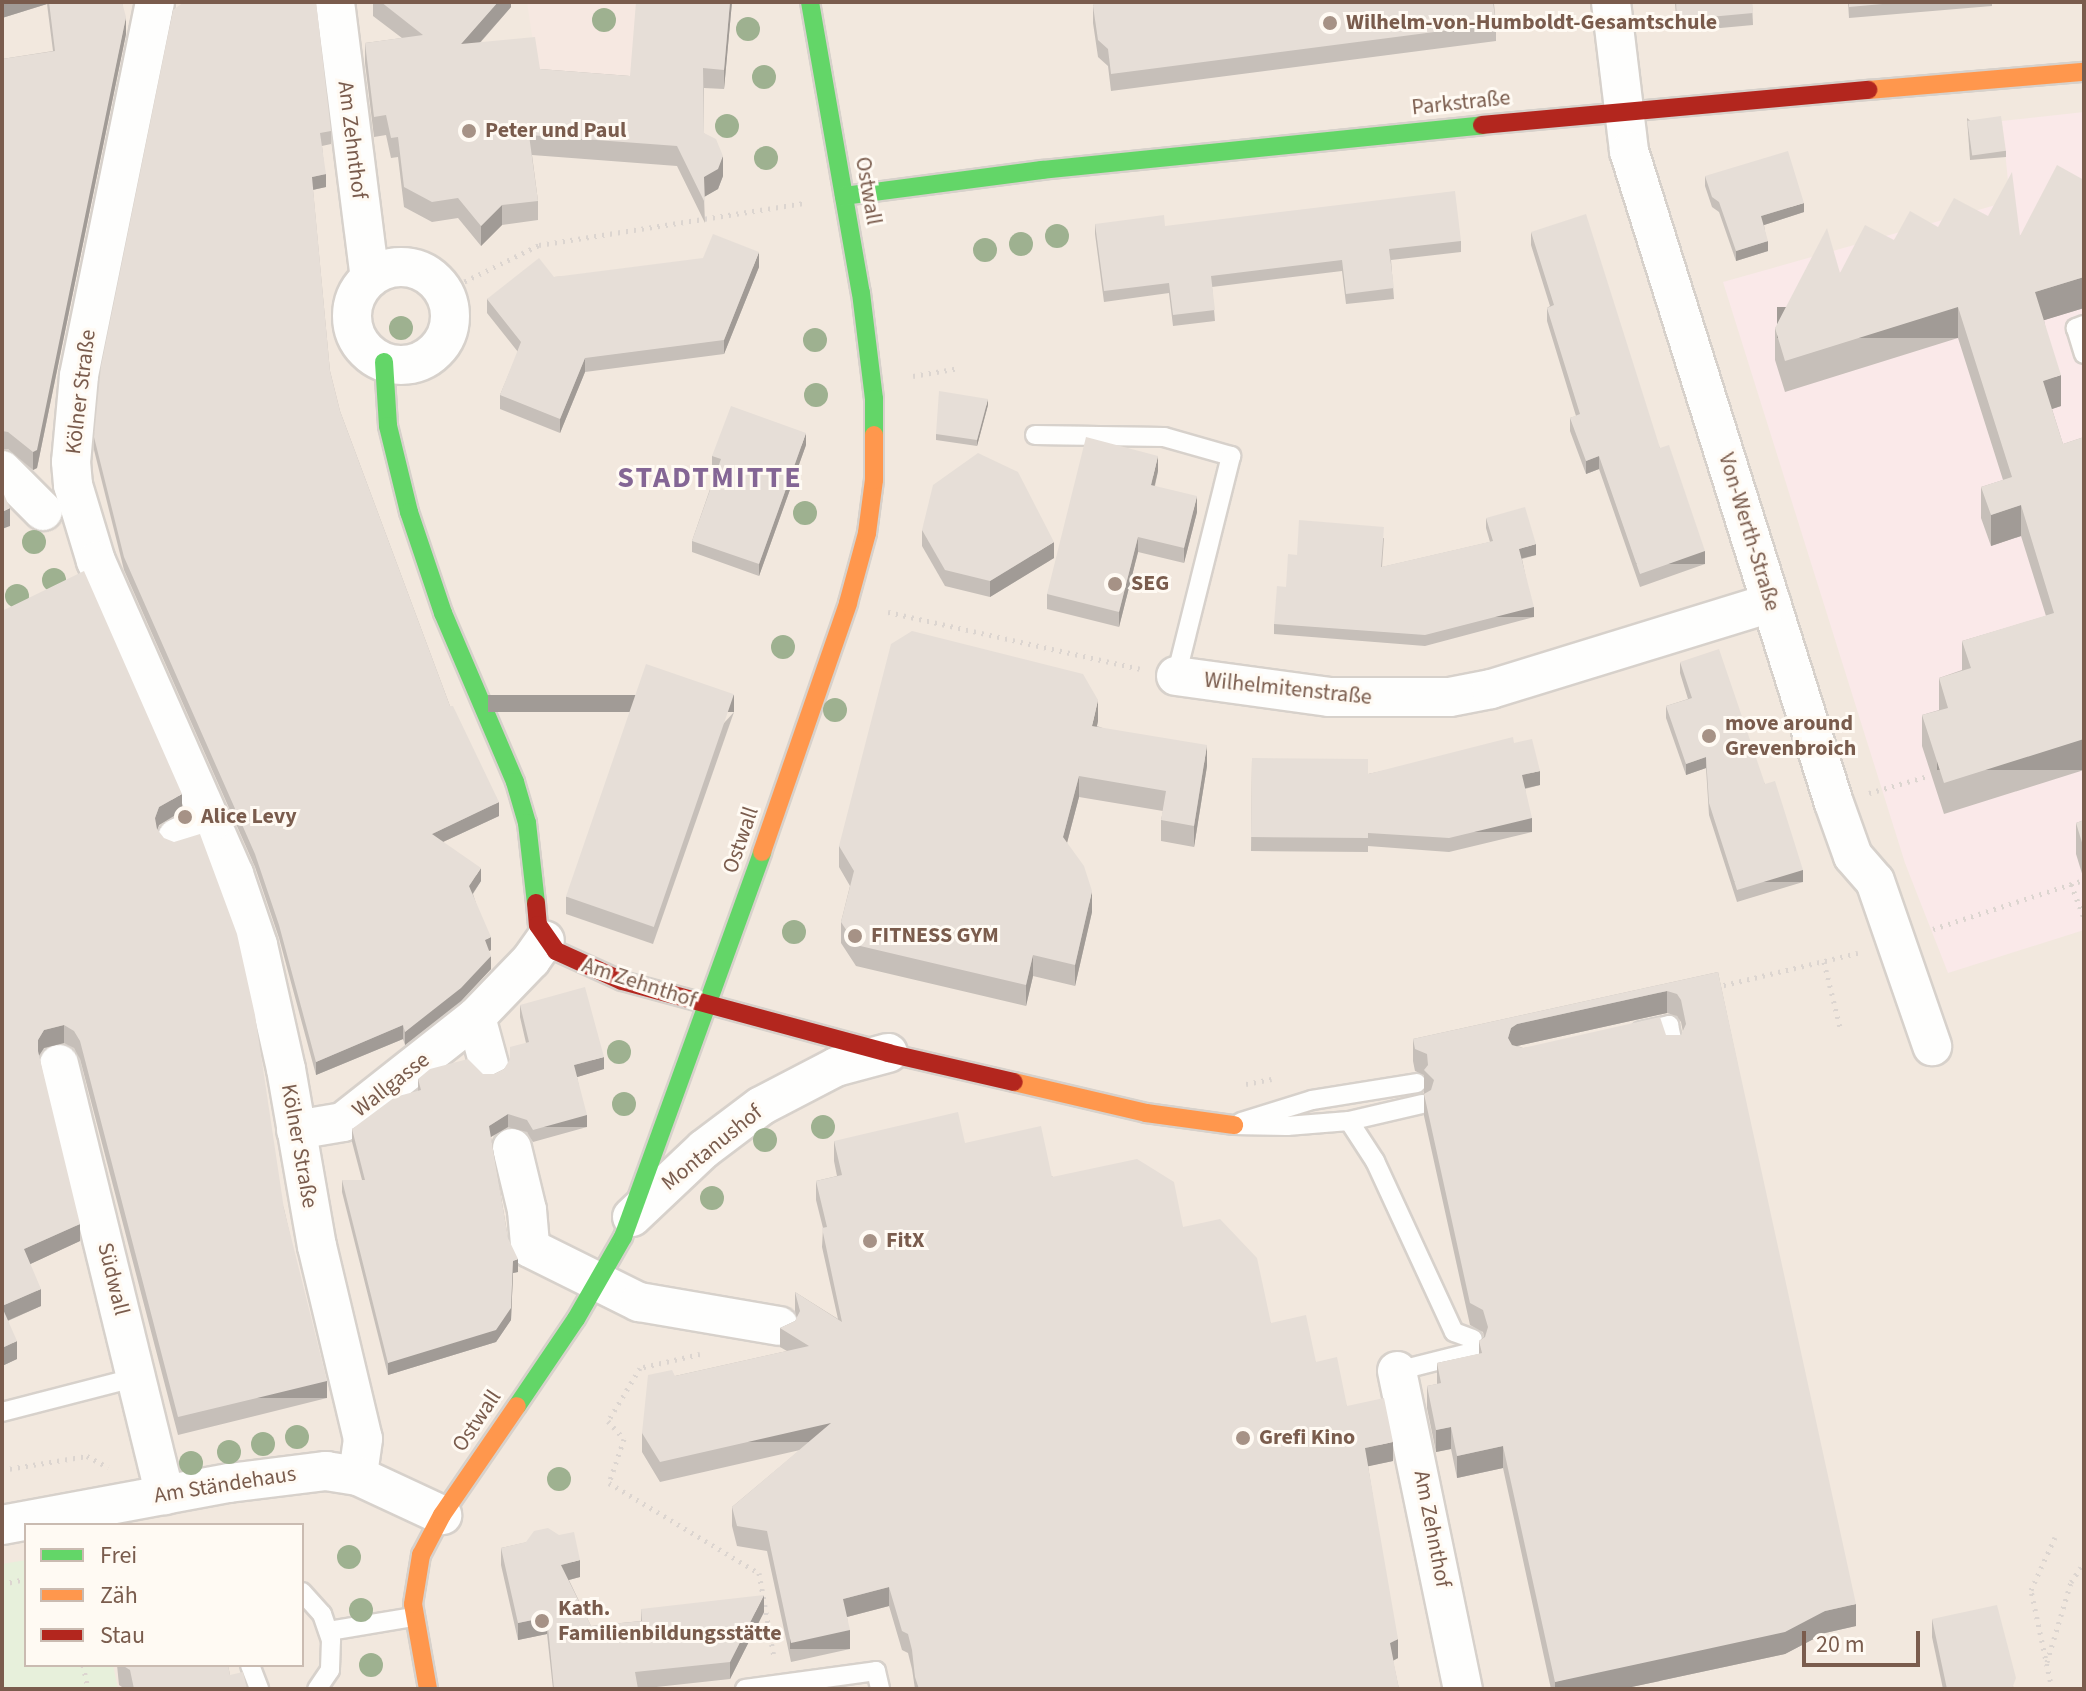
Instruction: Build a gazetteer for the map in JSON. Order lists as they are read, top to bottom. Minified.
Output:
{"streets":{"street":["Parkstraße","Am Zehnthof","Ostwall","Kölner Straße","Von-Werth-Straße","Wilhelmitenstraße","Wallgasse","Montanushof","Südwall","Am Ständehaus"]},"crossings":[["Parkstraße","Ostwall"],["Parkstraße","Von-Werth-Straße"],["Am Zehnthof","Ostwall"],["Am Zehnthof","Wallgasse"],["Am Zehnthof","Montanushof"],["Ostwall","Wilhelmitenstraße"],["Ostwall","Montanushof"],["Ostwall","Am Ständehaus"],["Kölner Straße","Wallgasse"],["Kölner Straße","Am Ständehaus"],["Von-Werth-Straße","Wilhelmitenstraße"],["Südwall","Am Ständehaus"]],"districts":["STADTMITTE"],"places":["Wilhelm-von-Humboldt-Gesamtschule","Peter und Paul","SEG","move around Grevenbroich","Alice Levy","FITNESS GYM","FitX","Grefi Kino","Kath. Familienbildungsstätte"],"legend":["Frei","Zäh","Stau"],"scale_bar":"20 m"}
